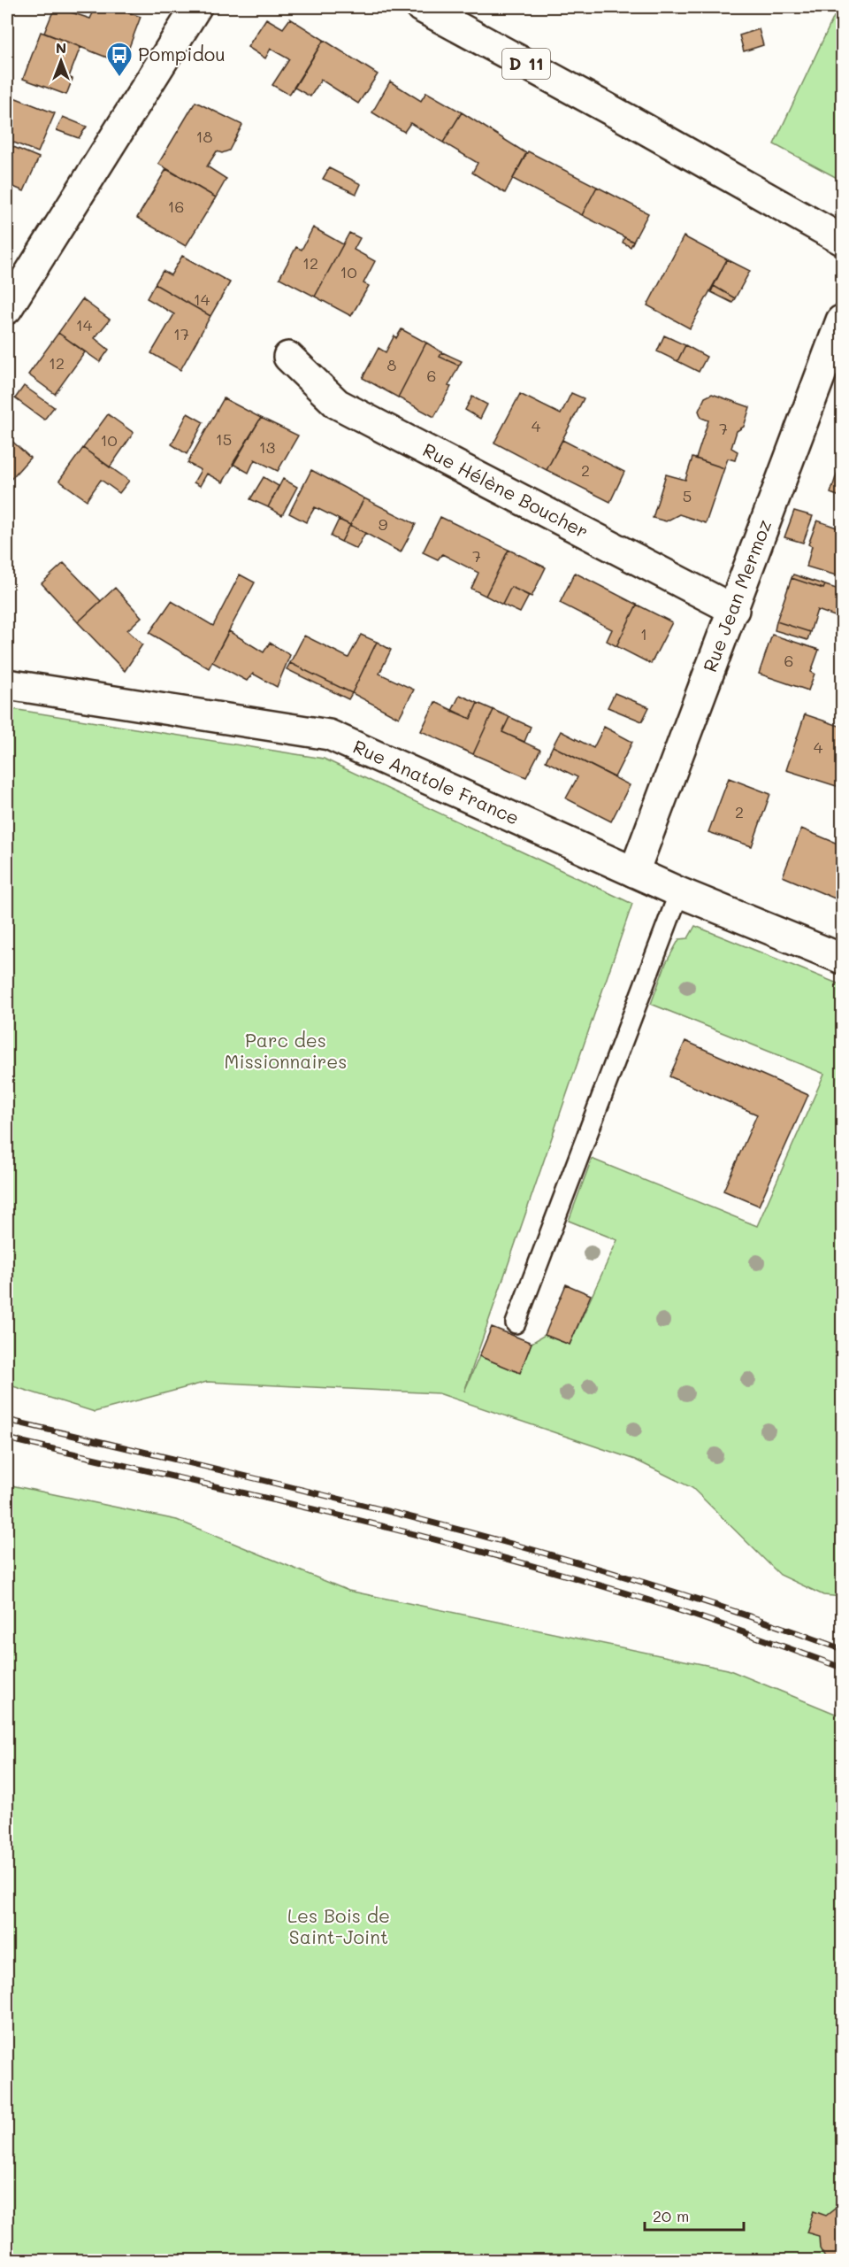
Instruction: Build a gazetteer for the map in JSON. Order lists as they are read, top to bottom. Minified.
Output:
{"streets":{"street":["D 11","Rue Hélène Boucher","Rue Jean Mermoz","Rue Anatole France"]},"crossings":[["Rue Hélène Boucher","Rue Jean Mermoz"],["Rue Jean Mermoz","Rue Anatole France"]],"parks":["Parc des Missionnaires","Les Bois de Saint-Joint"],"places":{"bus stop":["Pompidou"]},"house_numbers":["18","16","12","10","14","14","17","12","8","6","4","7","15","10","13","2","5","9","7","1","6","4","2"],"scale_bar":"20 m","north":"top"}
